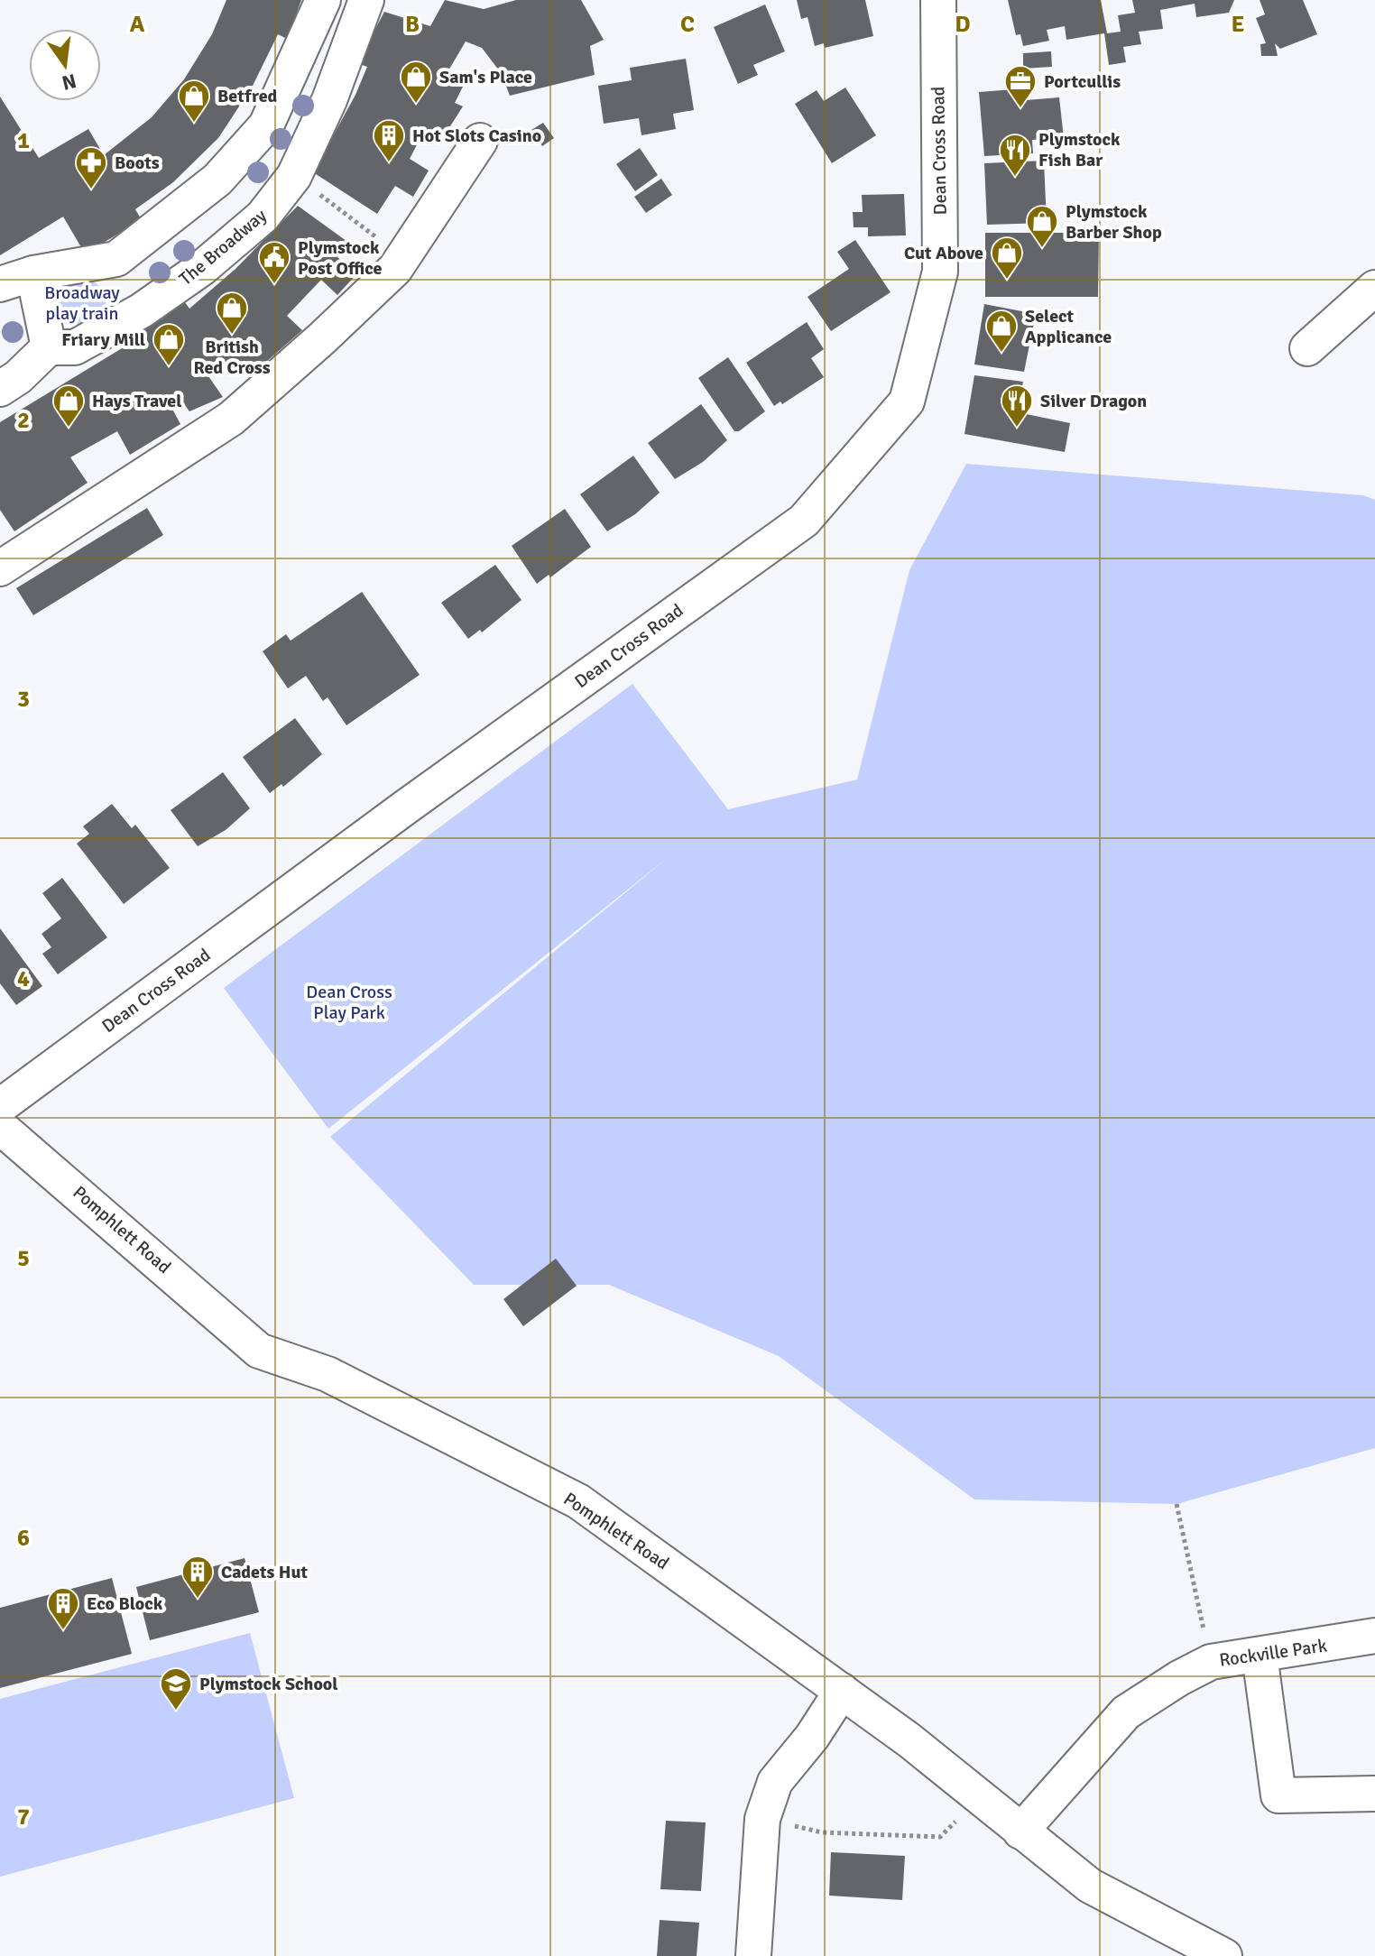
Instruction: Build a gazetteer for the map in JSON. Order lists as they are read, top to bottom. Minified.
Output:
{"streets":{"street":["Dean Cross Road","The Broadway","Pomphlett Road","Rockville Park"]},"crossings":[["Pomphlett Road","Rockville Park"]],"parks":["Broadway play train","Dean Cross Play Park"],"places":{"shop":["Sam's Place","Betfred","Plymstock Barber Shop","Cut Above","British Red Cross","Select Applicance","Friary Mill","Hays Travel"],"office":["Portcullis"],"building":["Hot Slots Casino","Cadets Hut","Eco Block"],"restaurant":["Plymstock Fish Bar","Silver Dragon"],"pharmacy":["Boots"],"public building":["Plymstock Post Office"],"school or university":["Plymstock School"]},"north":"bottom","grid":{"columns":["A","B","C","D","E"],"rows":["1","2","3","4","5","6","7"]}}
